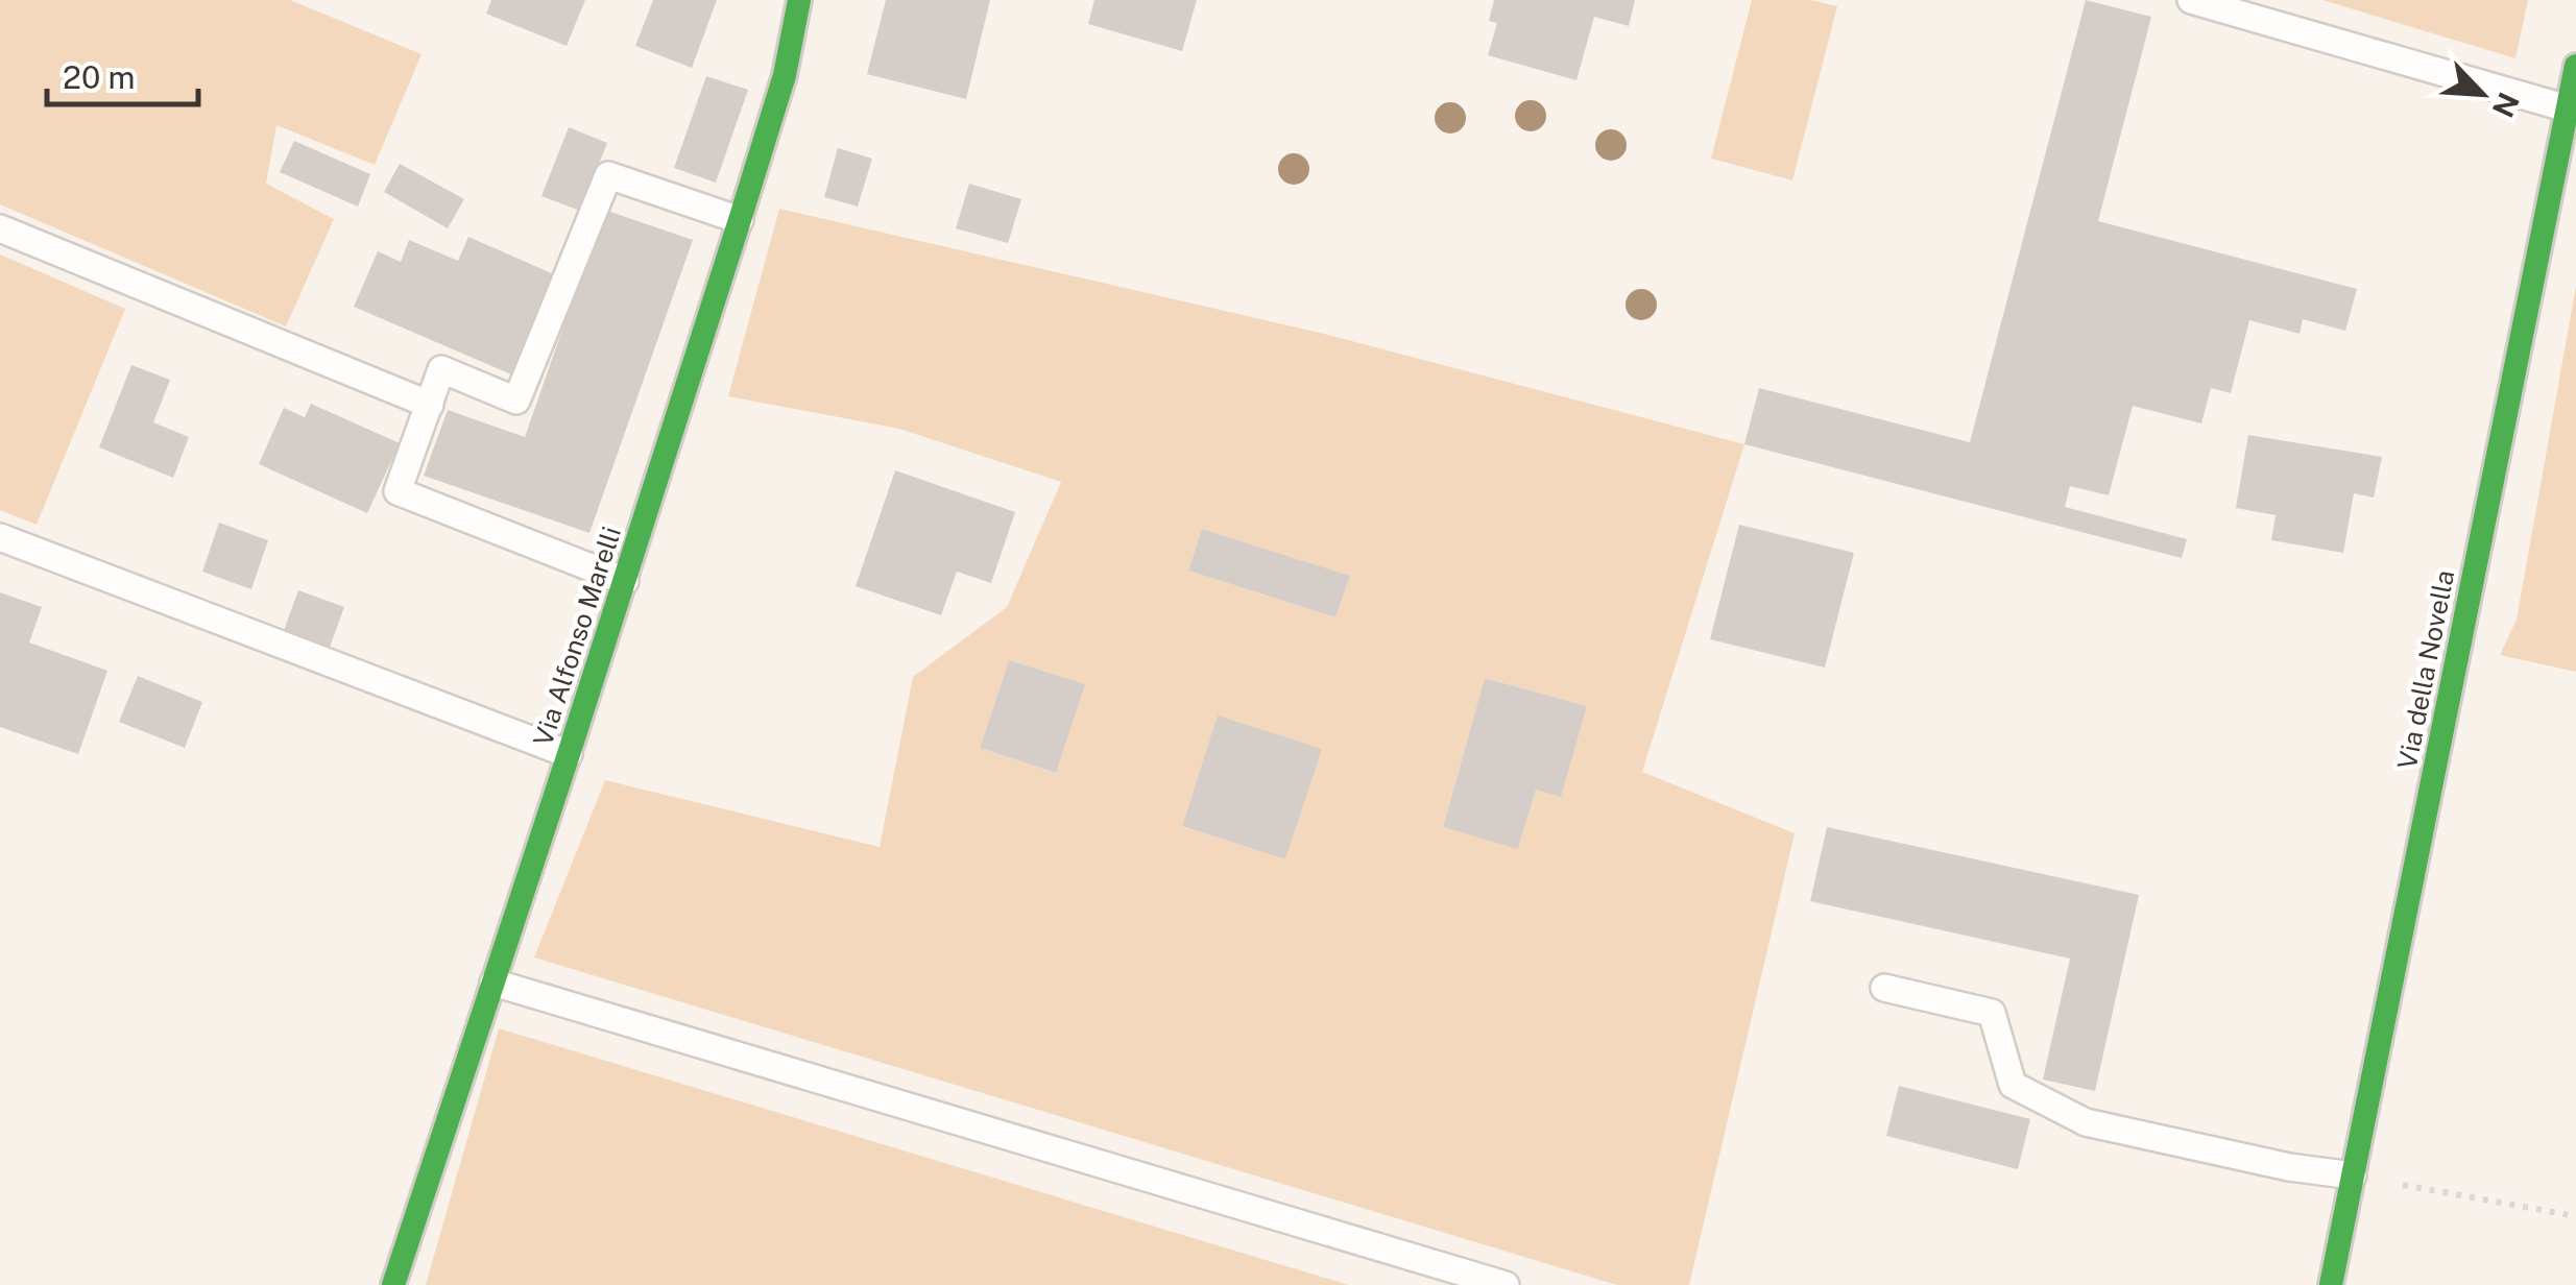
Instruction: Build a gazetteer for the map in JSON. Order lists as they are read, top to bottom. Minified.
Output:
{"streets":{"street":["Via Alfonso Marelli","Via della Novella"]},"scale_bar":"20 m","north":"bottom right"}
